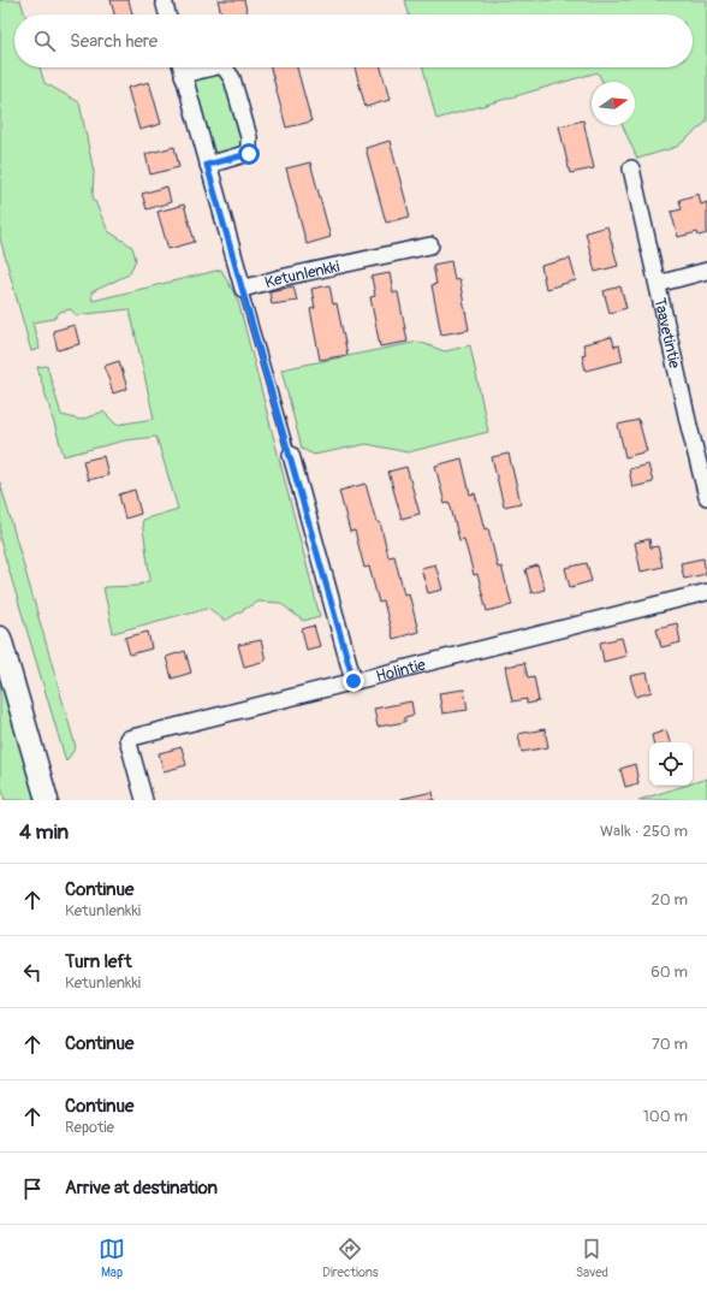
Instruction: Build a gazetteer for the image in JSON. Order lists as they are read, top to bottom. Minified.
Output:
{"streets":{"street":["Ketunlenkki","Taavetintie","Holintie"]},"north":"right","page":{"search":"Search here","heading":["4 min","Walk · 250 m"],"list":[["Continue","Ketunlenkki","20 m"],["Turn left","Ketunlenkki","60 m"],["Continue","70 m"],["Continue","Repotie","100 m"],"Arrive at destination"],"nav":["Map","Directions","Saved"]}}
